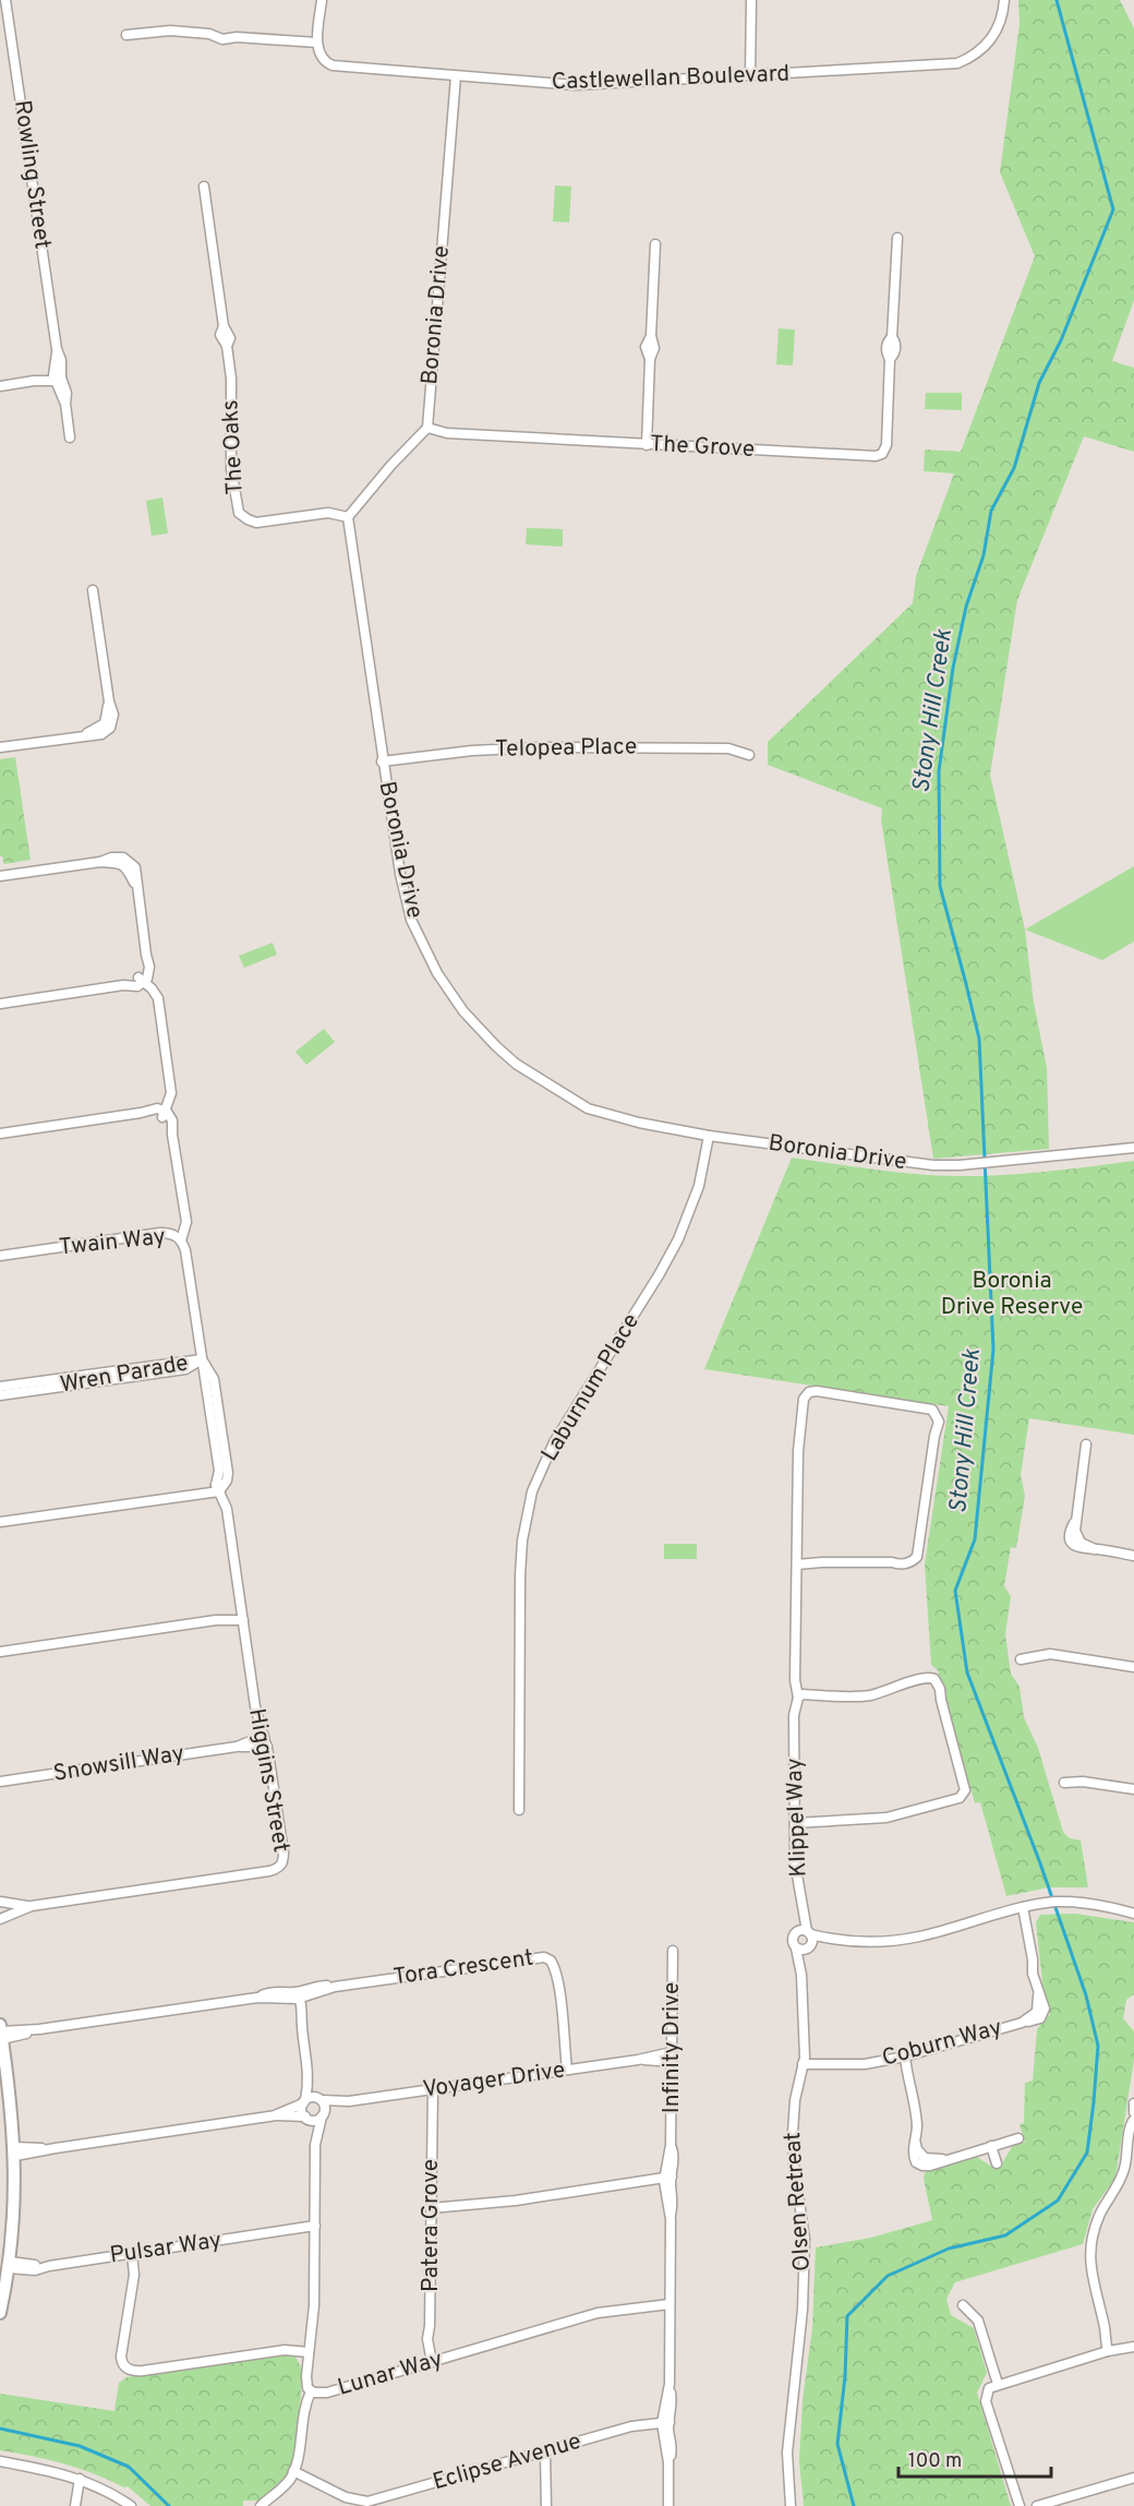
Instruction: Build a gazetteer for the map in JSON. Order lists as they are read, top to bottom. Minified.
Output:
{"streets":{"street":["Castlewellan Boulevard","Rowling Street","Boronia Drive","The Oaks","The Grove","Telopea Place","Twain Way","Wren Parade","Laburnum Place","Snowsill Way","Higgins Street","Klippel Way","Tora Crescent","Coburn Way","Infinity Drive","Voyager Drive","Olsen Retreat","Patera Grove","Pulsar Way","Lunar Way","Eclipse Avenue"]},"crossings":[["Castlewellan Boulevard","Boronia Drive"],["Boronia Drive","The Oaks"],["Boronia Drive","The Grove"],["Boronia Drive","Telopea Place"],["Boronia Drive","Laburnum Place"],["Twain Way","Wren Parade"],["Twain Way","Higgins Street"],["Snowsill Way","Higgins Street"],["Klippel Way","Olsen Retreat"],["Tora Crescent","Voyager Drive"],["Coburn Way","Olsen Retreat"],["Infinity Drive","Voyager Drive"],["Infinity Drive","Lunar Way"],["Infinity Drive","Eclipse Avenue"],["Voyager Drive","Patera Grove"],["Voyager Drive","Lunar Way"],["Patera Grove","Lunar Way"],["Pulsar Way","Lunar Way"]],"water":["Stony Hill Creek"],"parks":["Boronia Drive Reserve"],"scale_bar":"100 m"}
